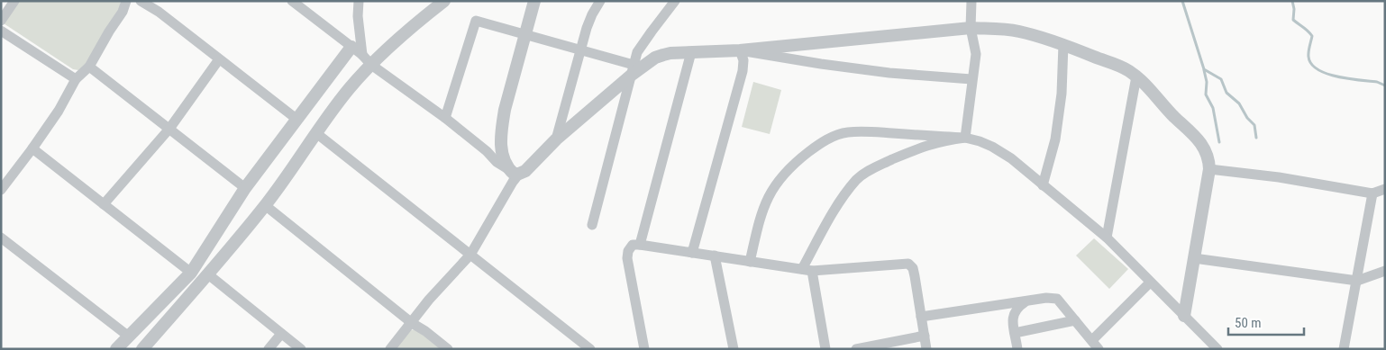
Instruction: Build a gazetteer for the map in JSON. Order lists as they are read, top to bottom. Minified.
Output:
{"scale_bar":"50 m"}
